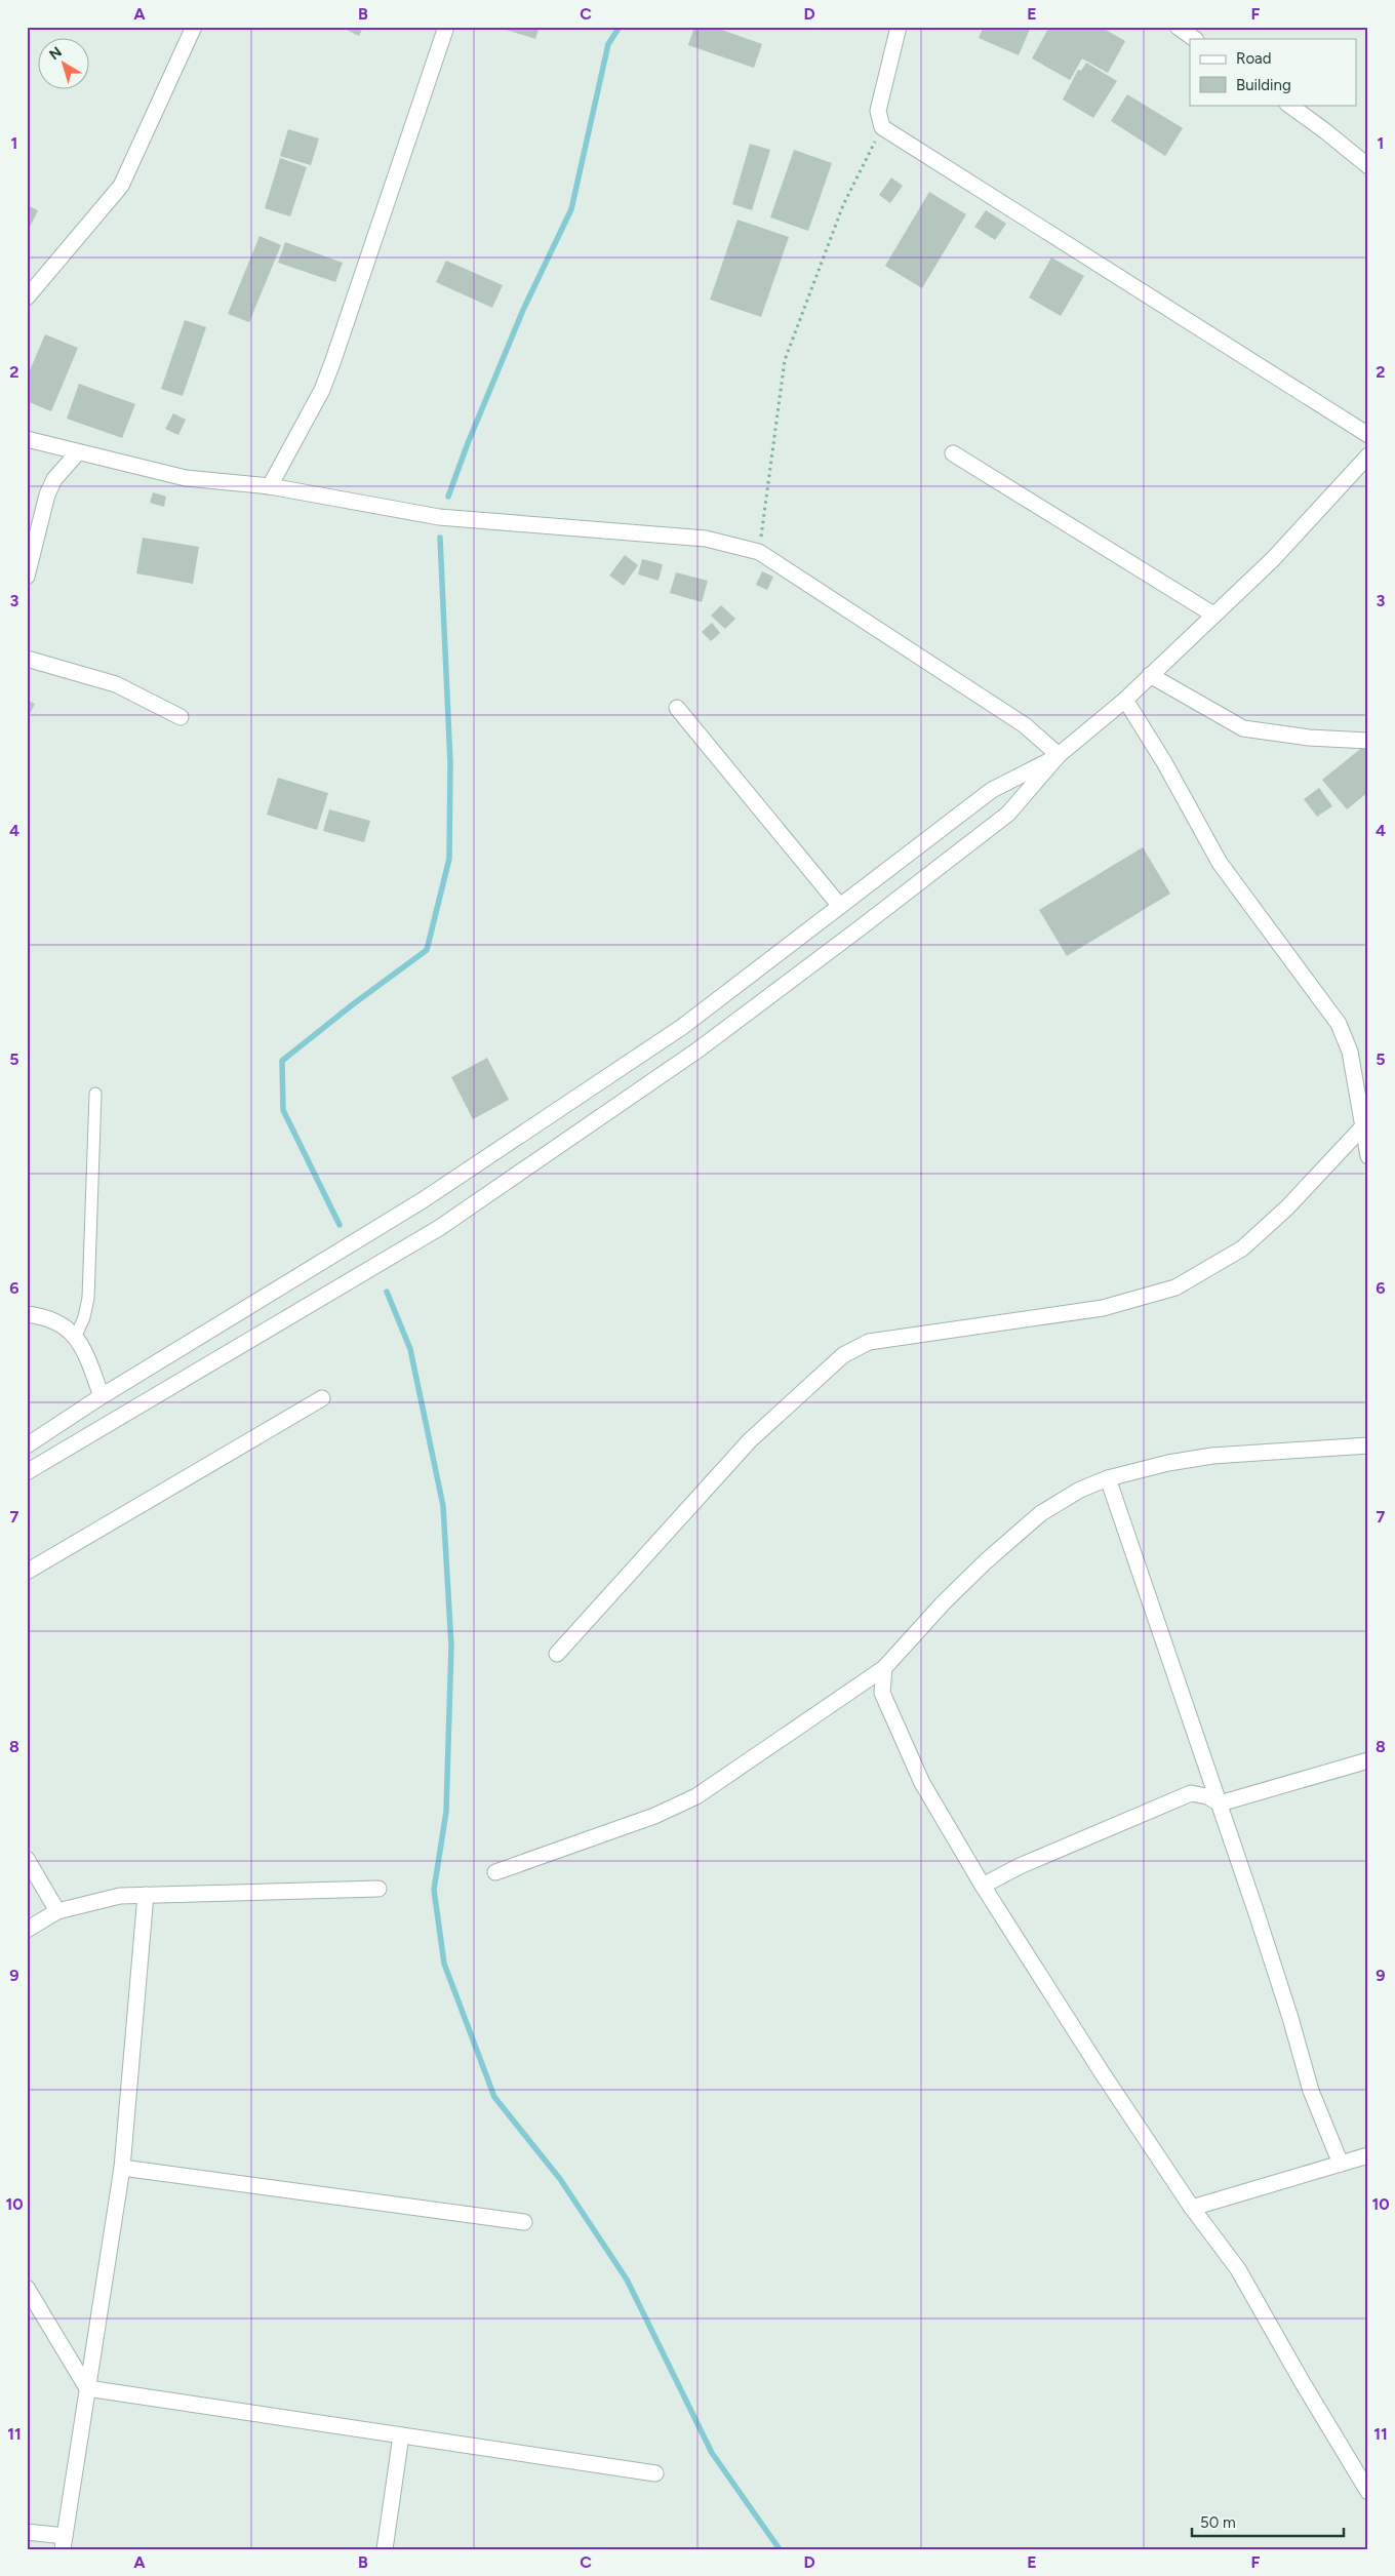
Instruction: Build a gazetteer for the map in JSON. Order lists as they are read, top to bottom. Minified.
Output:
{"legend":["Road","Building"],"scale_bar":"50 m","north":"top left","grid":{"columns":["A","B","C","D","E","F"],"rows":["1","2","3","4","5","6","7","8","9","10","11"]}}
